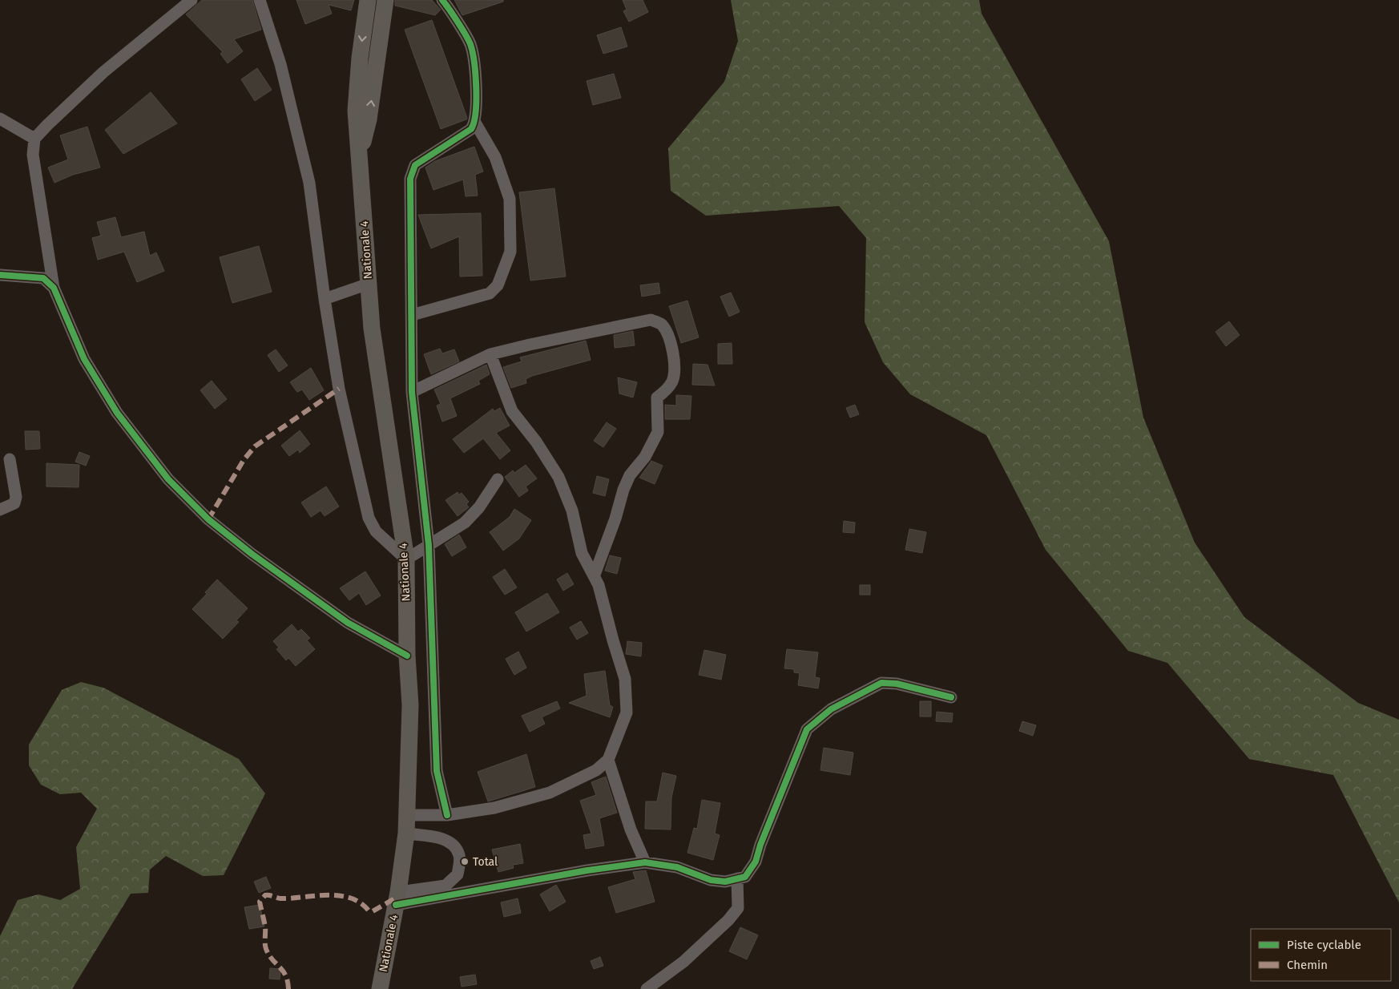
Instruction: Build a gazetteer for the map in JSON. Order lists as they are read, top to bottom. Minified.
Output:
{"streets":{"highway":["Nationale 4"]},"places":["Total"],"legend":["Piste cyclable","Chemin"]}
